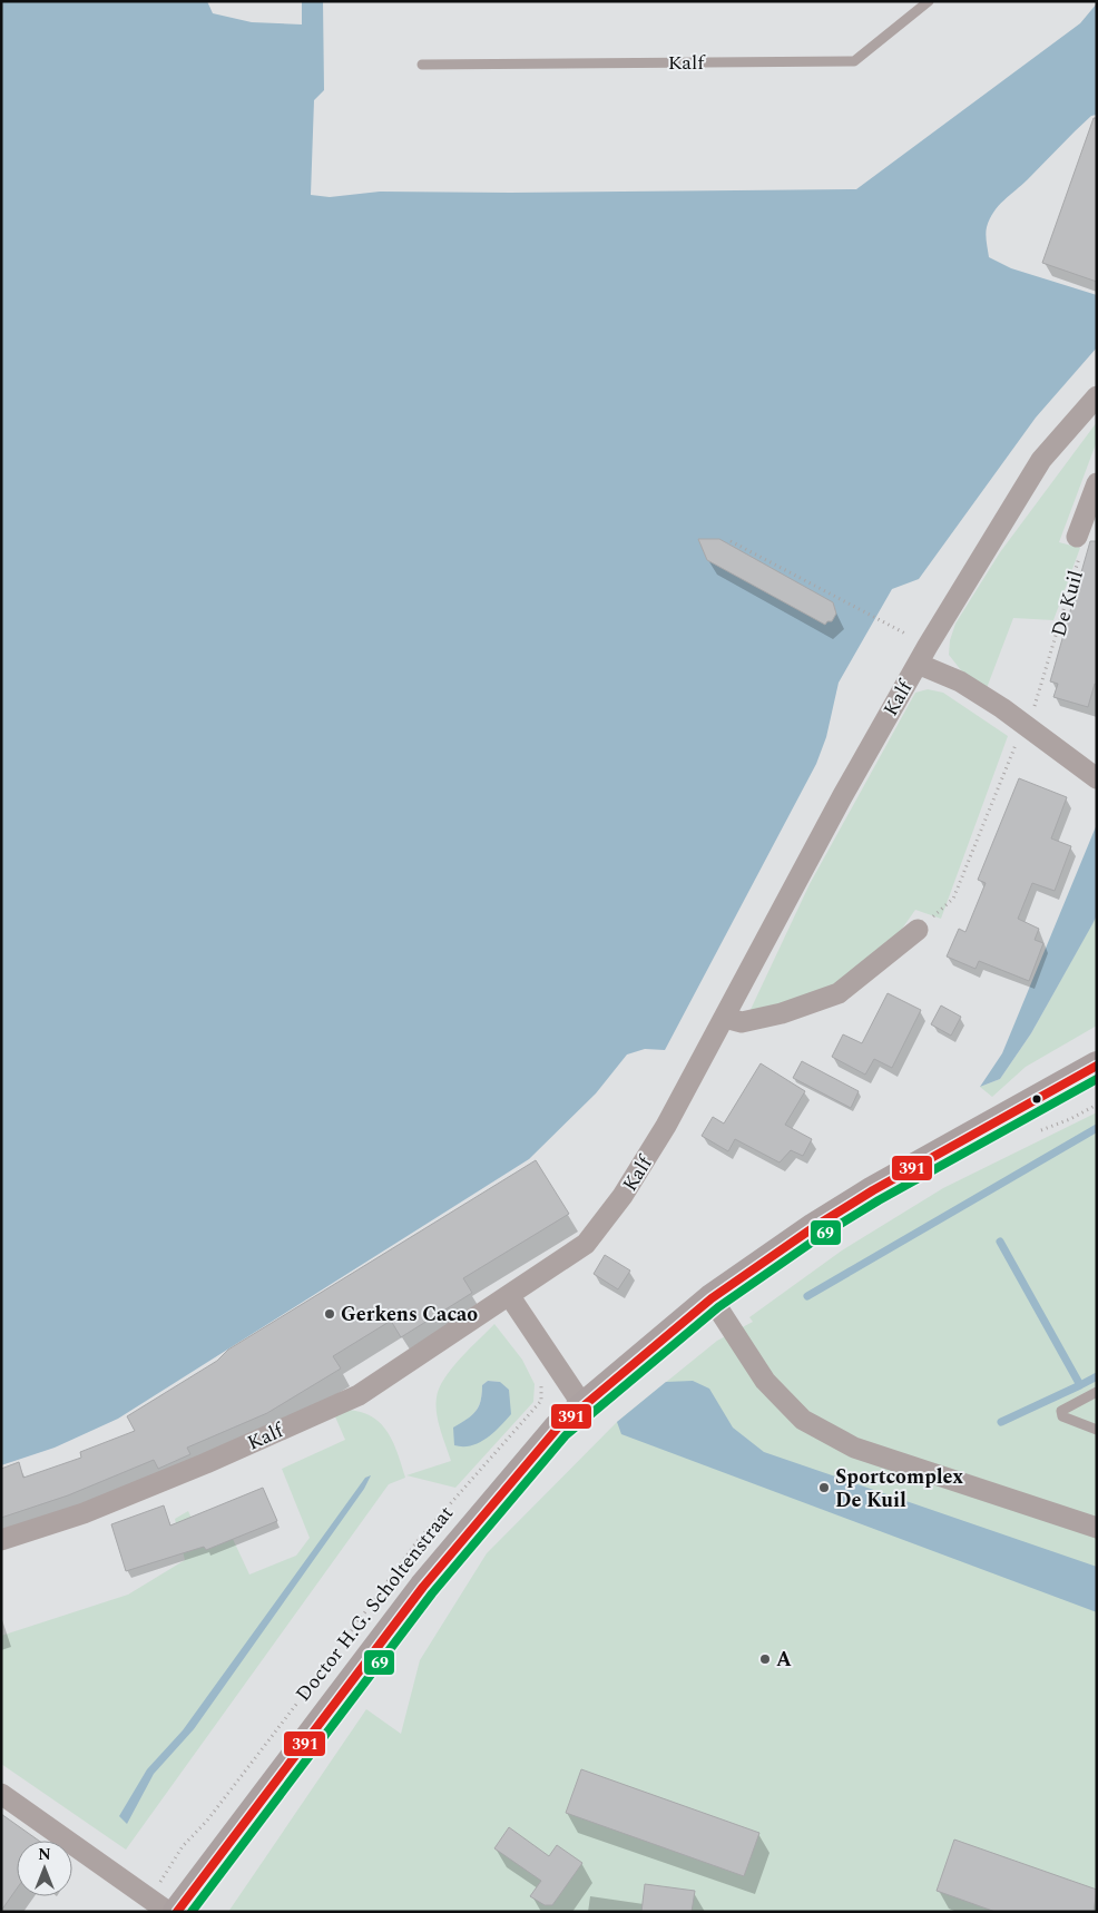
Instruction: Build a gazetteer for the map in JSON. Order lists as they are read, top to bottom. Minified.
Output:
{"streets":{"main road":["Doctor H.G. Scholtenstraat"],"street":["Kalf"],"path":["De Kuil"]},"places":["Gerkens Cacao","Sportcomplex De Kuil","A"],"lines":["transit line 391","transit line 69"],"north":"top"}
